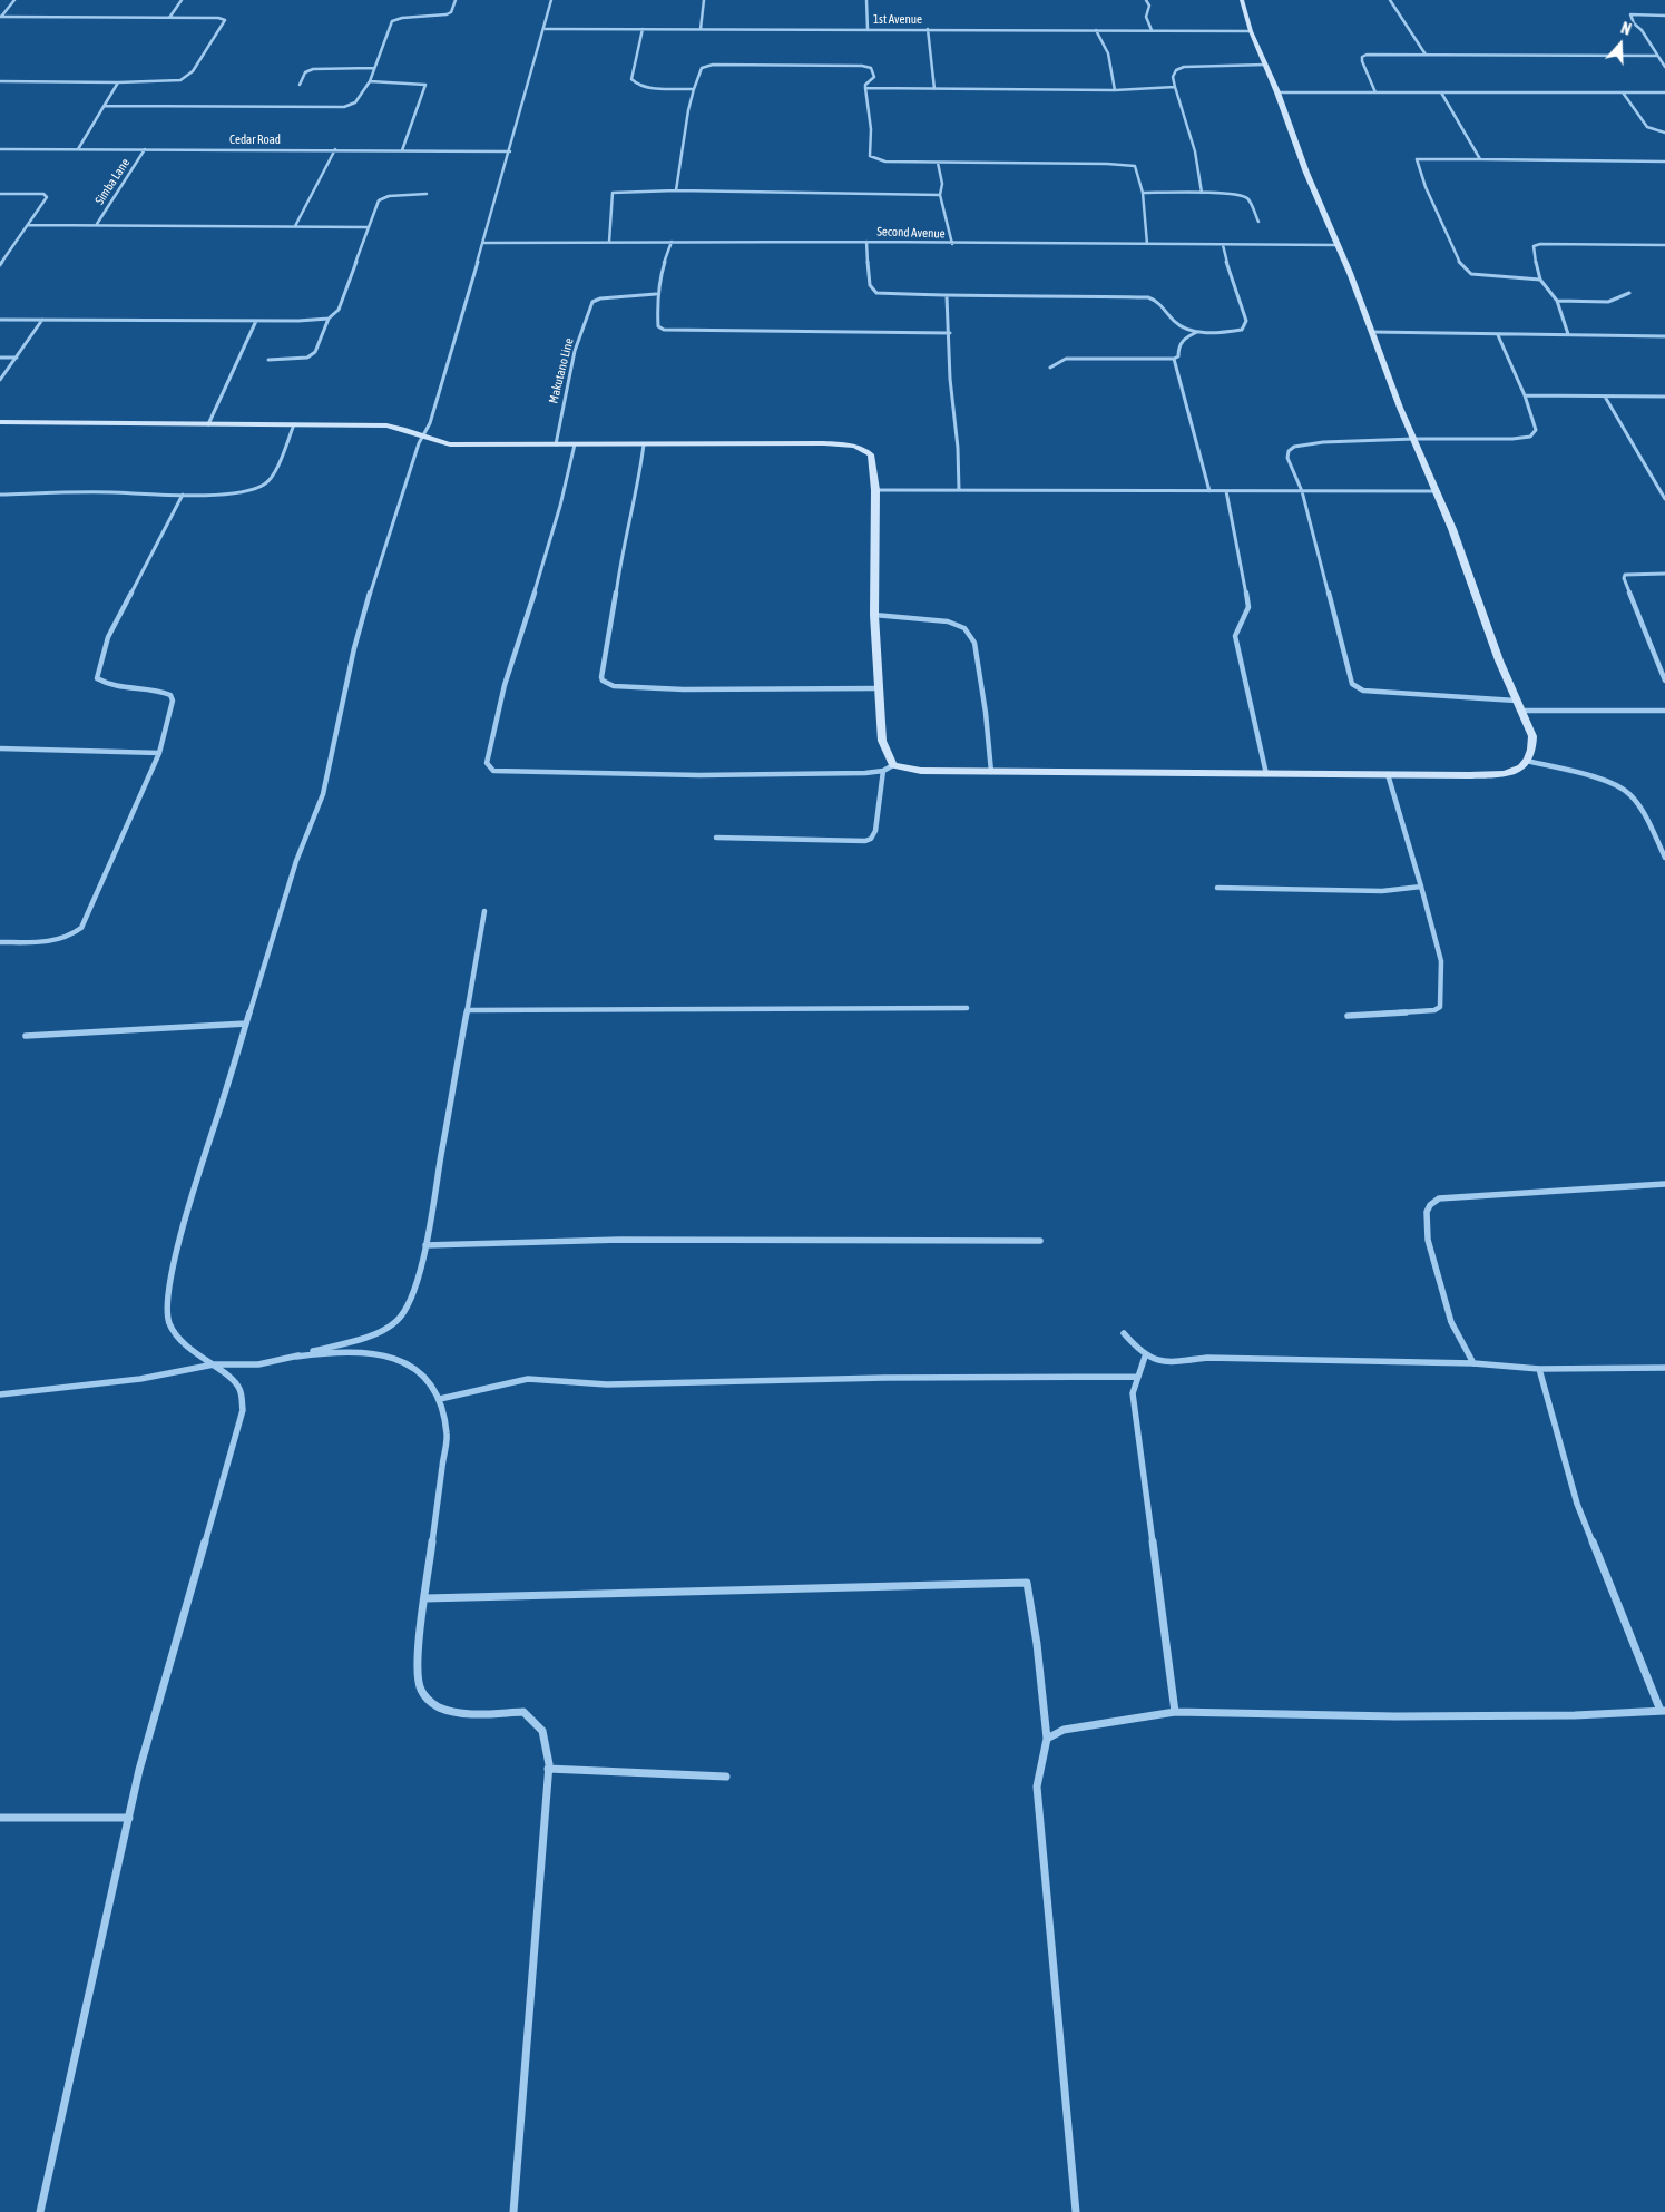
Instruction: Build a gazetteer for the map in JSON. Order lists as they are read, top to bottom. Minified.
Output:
{"streets":{"street":["1st Avenue","Cedar Road","Simba Lane","Second Avenue","Makutano Line"]},"crossings":[["Cedar Road","Simba Lane"]],"north":"top"}
